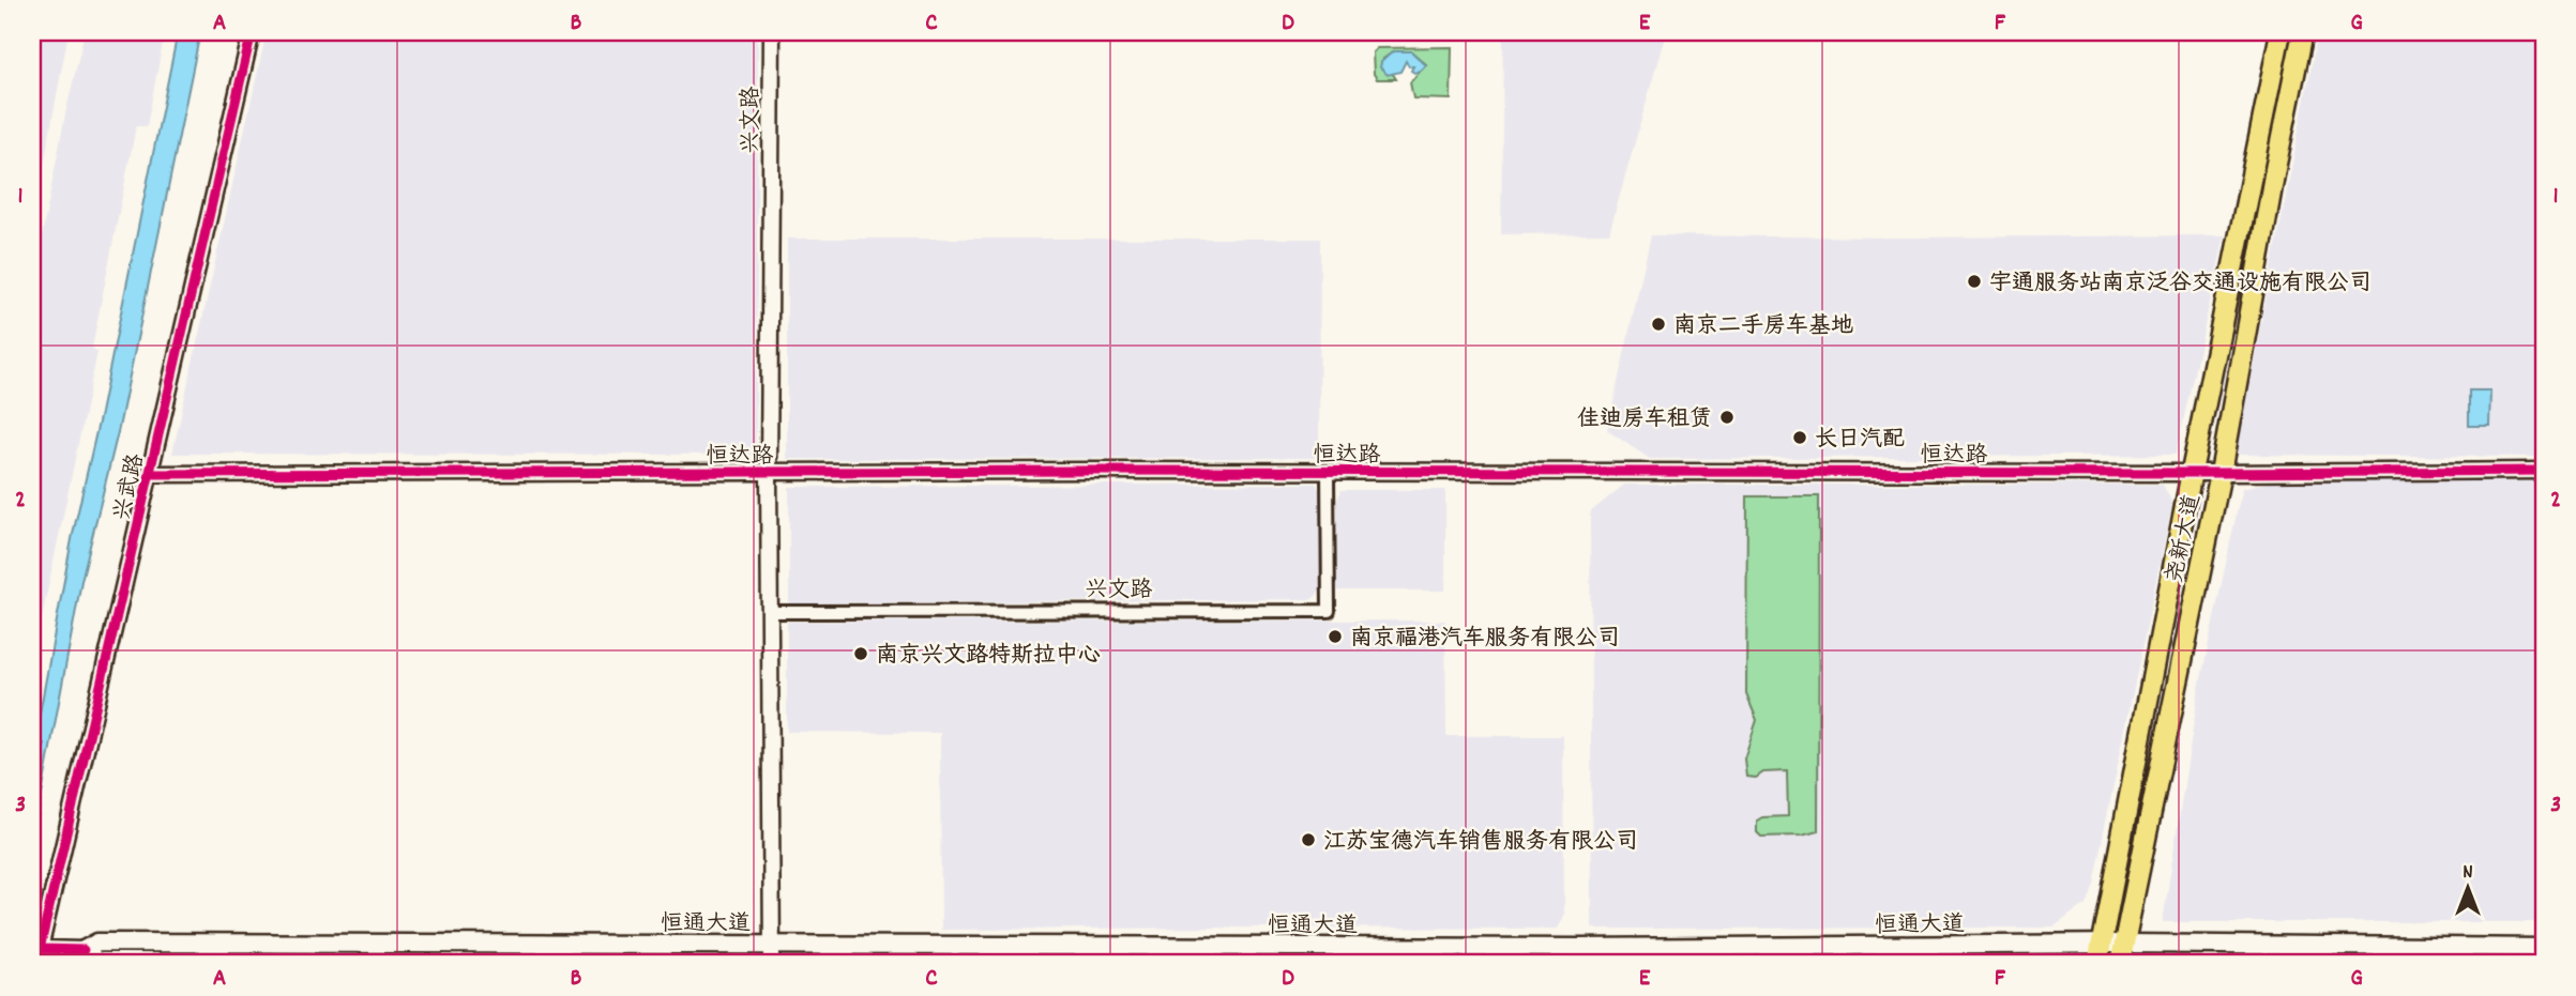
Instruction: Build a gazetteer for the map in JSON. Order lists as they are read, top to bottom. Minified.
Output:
{"streets":{"main road":["尧新大道","恒通大道"],"street":["兴文路","恒达路","兴武路"]},"crossings":[["兴文路","恒达路"],["兴文路","恒通大道"],["恒达路","兴武路"],["恒达路","尧新大道"],["兴武路","恒通大道"],["尧新大道","恒通大道"]],"places":["宇通服务站南京泛谷交通设施有限公司","南京二手房车基地","佳迪房车租赁","长日汽配","南京福港汽车服务有限公司","南京兴文路特斯拉中心","江苏宝德汽车销售服务有限公司"],"north":"top","grid":{"columns":["A","B","C","D","E","F","G"],"rows":["1","2","3"]}}
